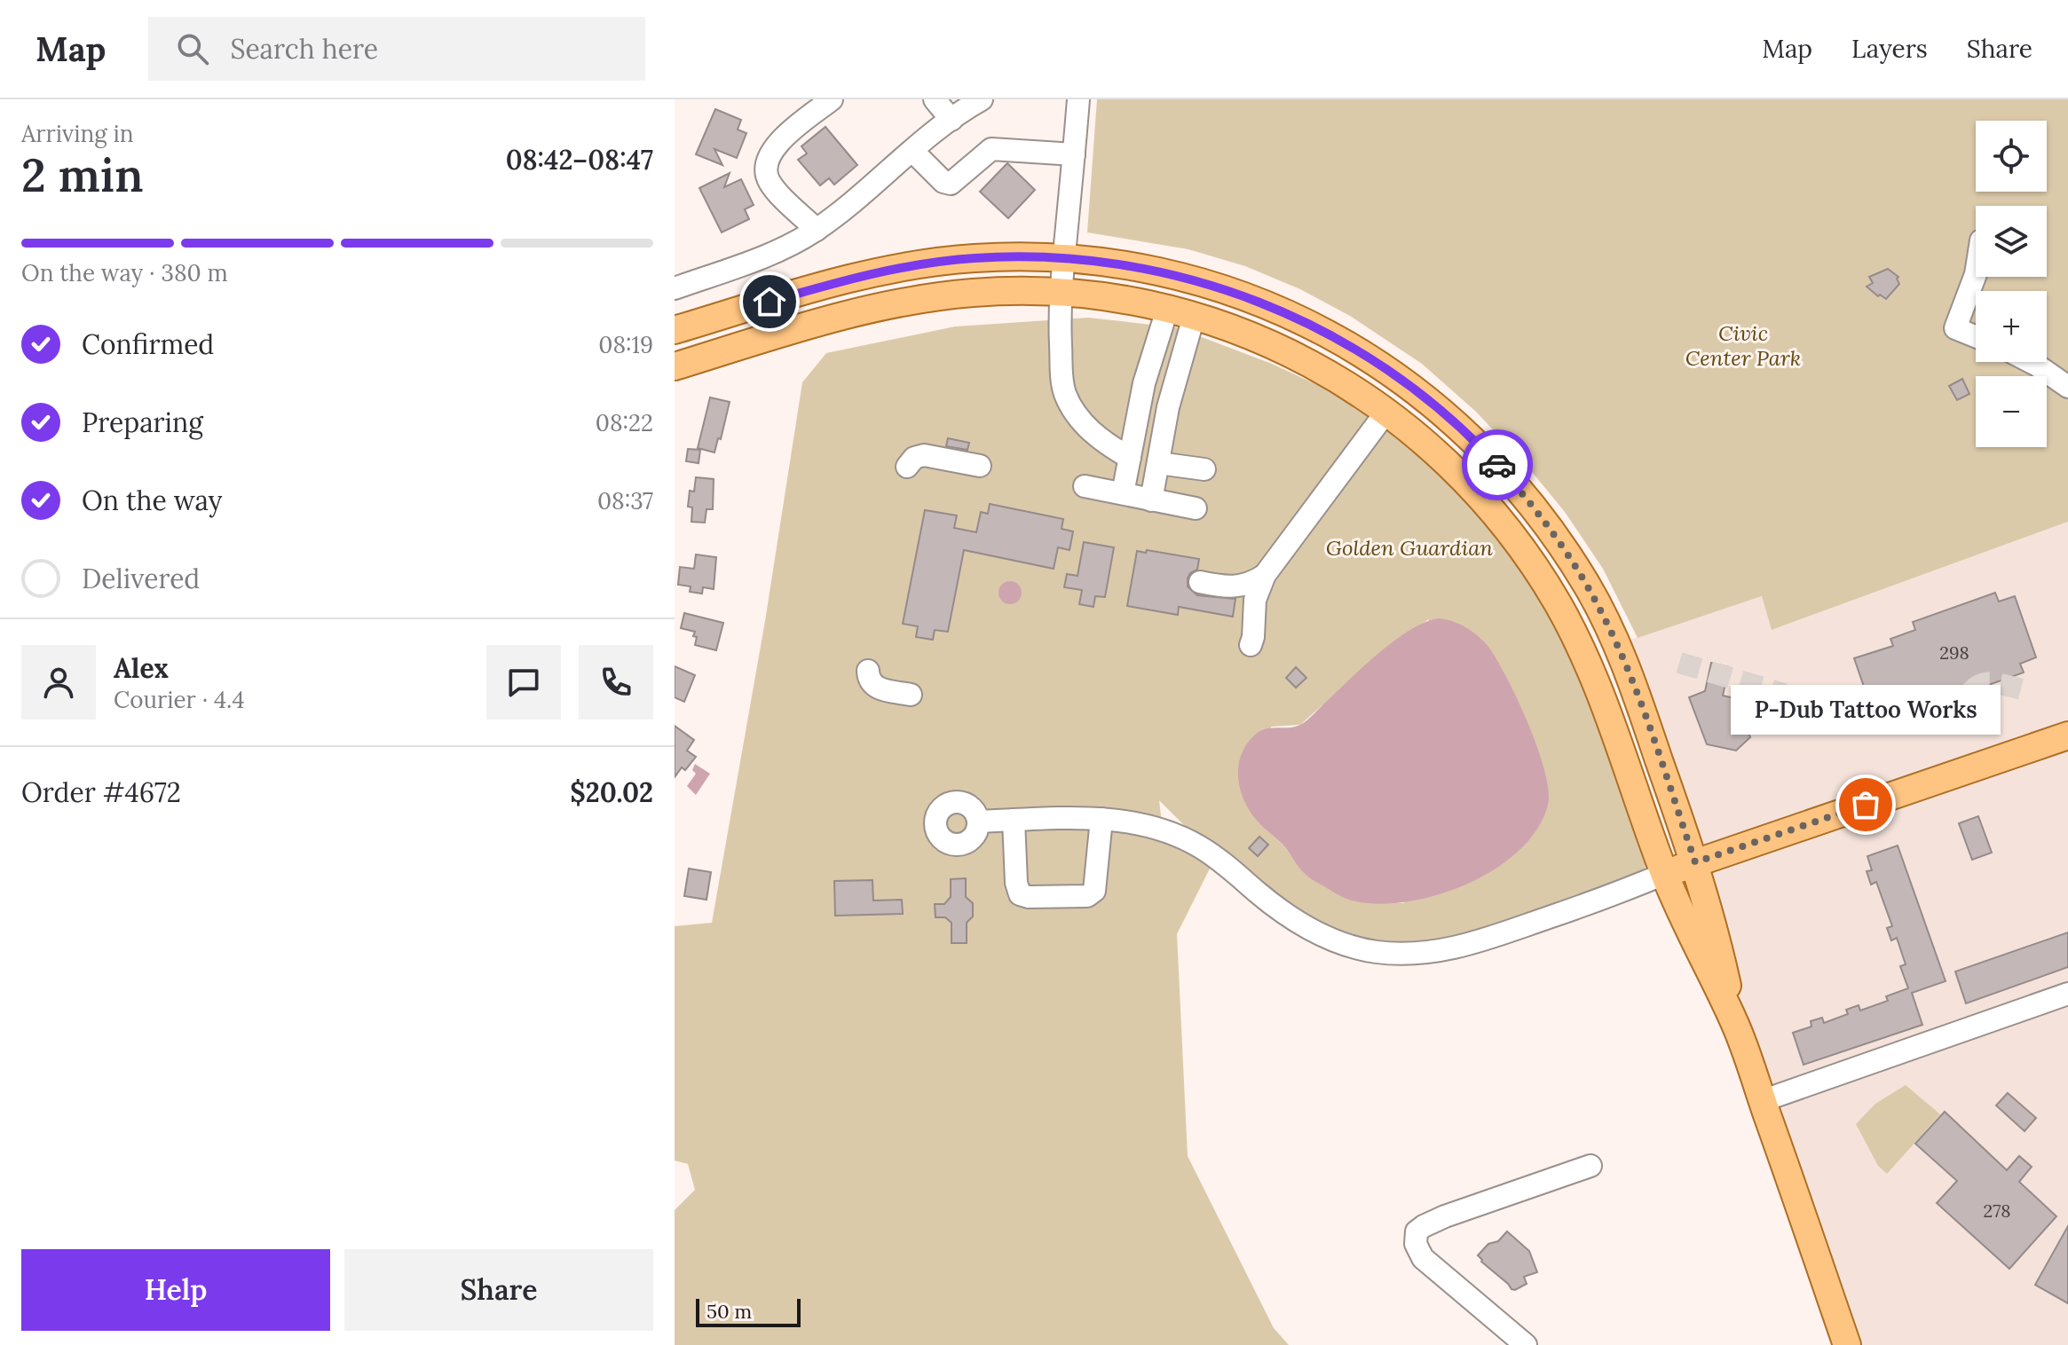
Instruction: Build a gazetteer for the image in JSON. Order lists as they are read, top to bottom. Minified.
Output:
{"parks":["Civic Center Park","Golden Guardian"],"places":["P-Dub Tattoo Works"],"house_numbers":["298","278"],"scale_bar":"50 m","page":{"header":"Map","search":"Search here","nav":["Map","Layers","Share"],"heading":["2 min","Arriving in","08:42–08:47"],"panel":["Alex","Courier · 4.4","Order #4672","$20.02"],"map_buttons":["+","−"],"bar":"On the way · 380 m","list":[["Confirmed","08:19"],["Preparing","08:22"],["On the way","08:37"],"Delivered"],"bubble":"P-Dub Tattoo Works","buttons":["Help","Share"],"scale":"50 m"}}
